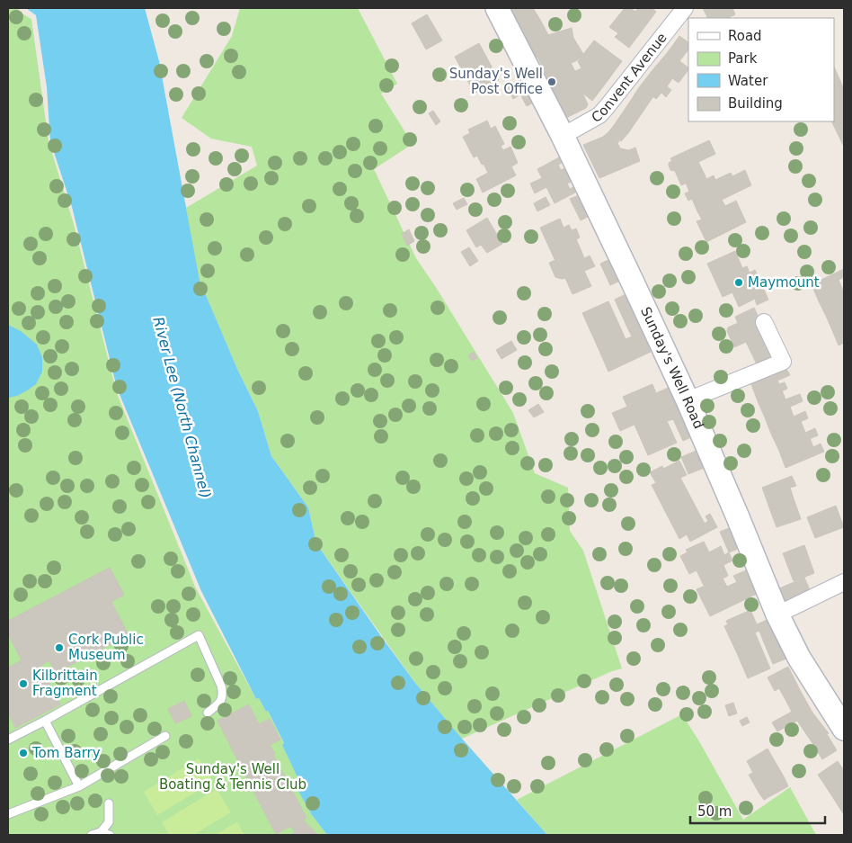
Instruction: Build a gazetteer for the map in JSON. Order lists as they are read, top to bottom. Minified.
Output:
{"streets":{"main road":["Sunday's Well Road"],"street":["Convent Avenue"]},"crossings":[["Convent Avenue","Sunday's Well Road"]],"water":["River Lee (North Channel)"],"parks":["Sunday's Well Boating & Tennis Club"],"places":["Sunday's Well Post Office","Maymount","Cork Public Museum","Kilbrittain Fragment","Tom Barry"],"legend":["Road","Park","Water","Building"],"scale_bar":"50 m"}
